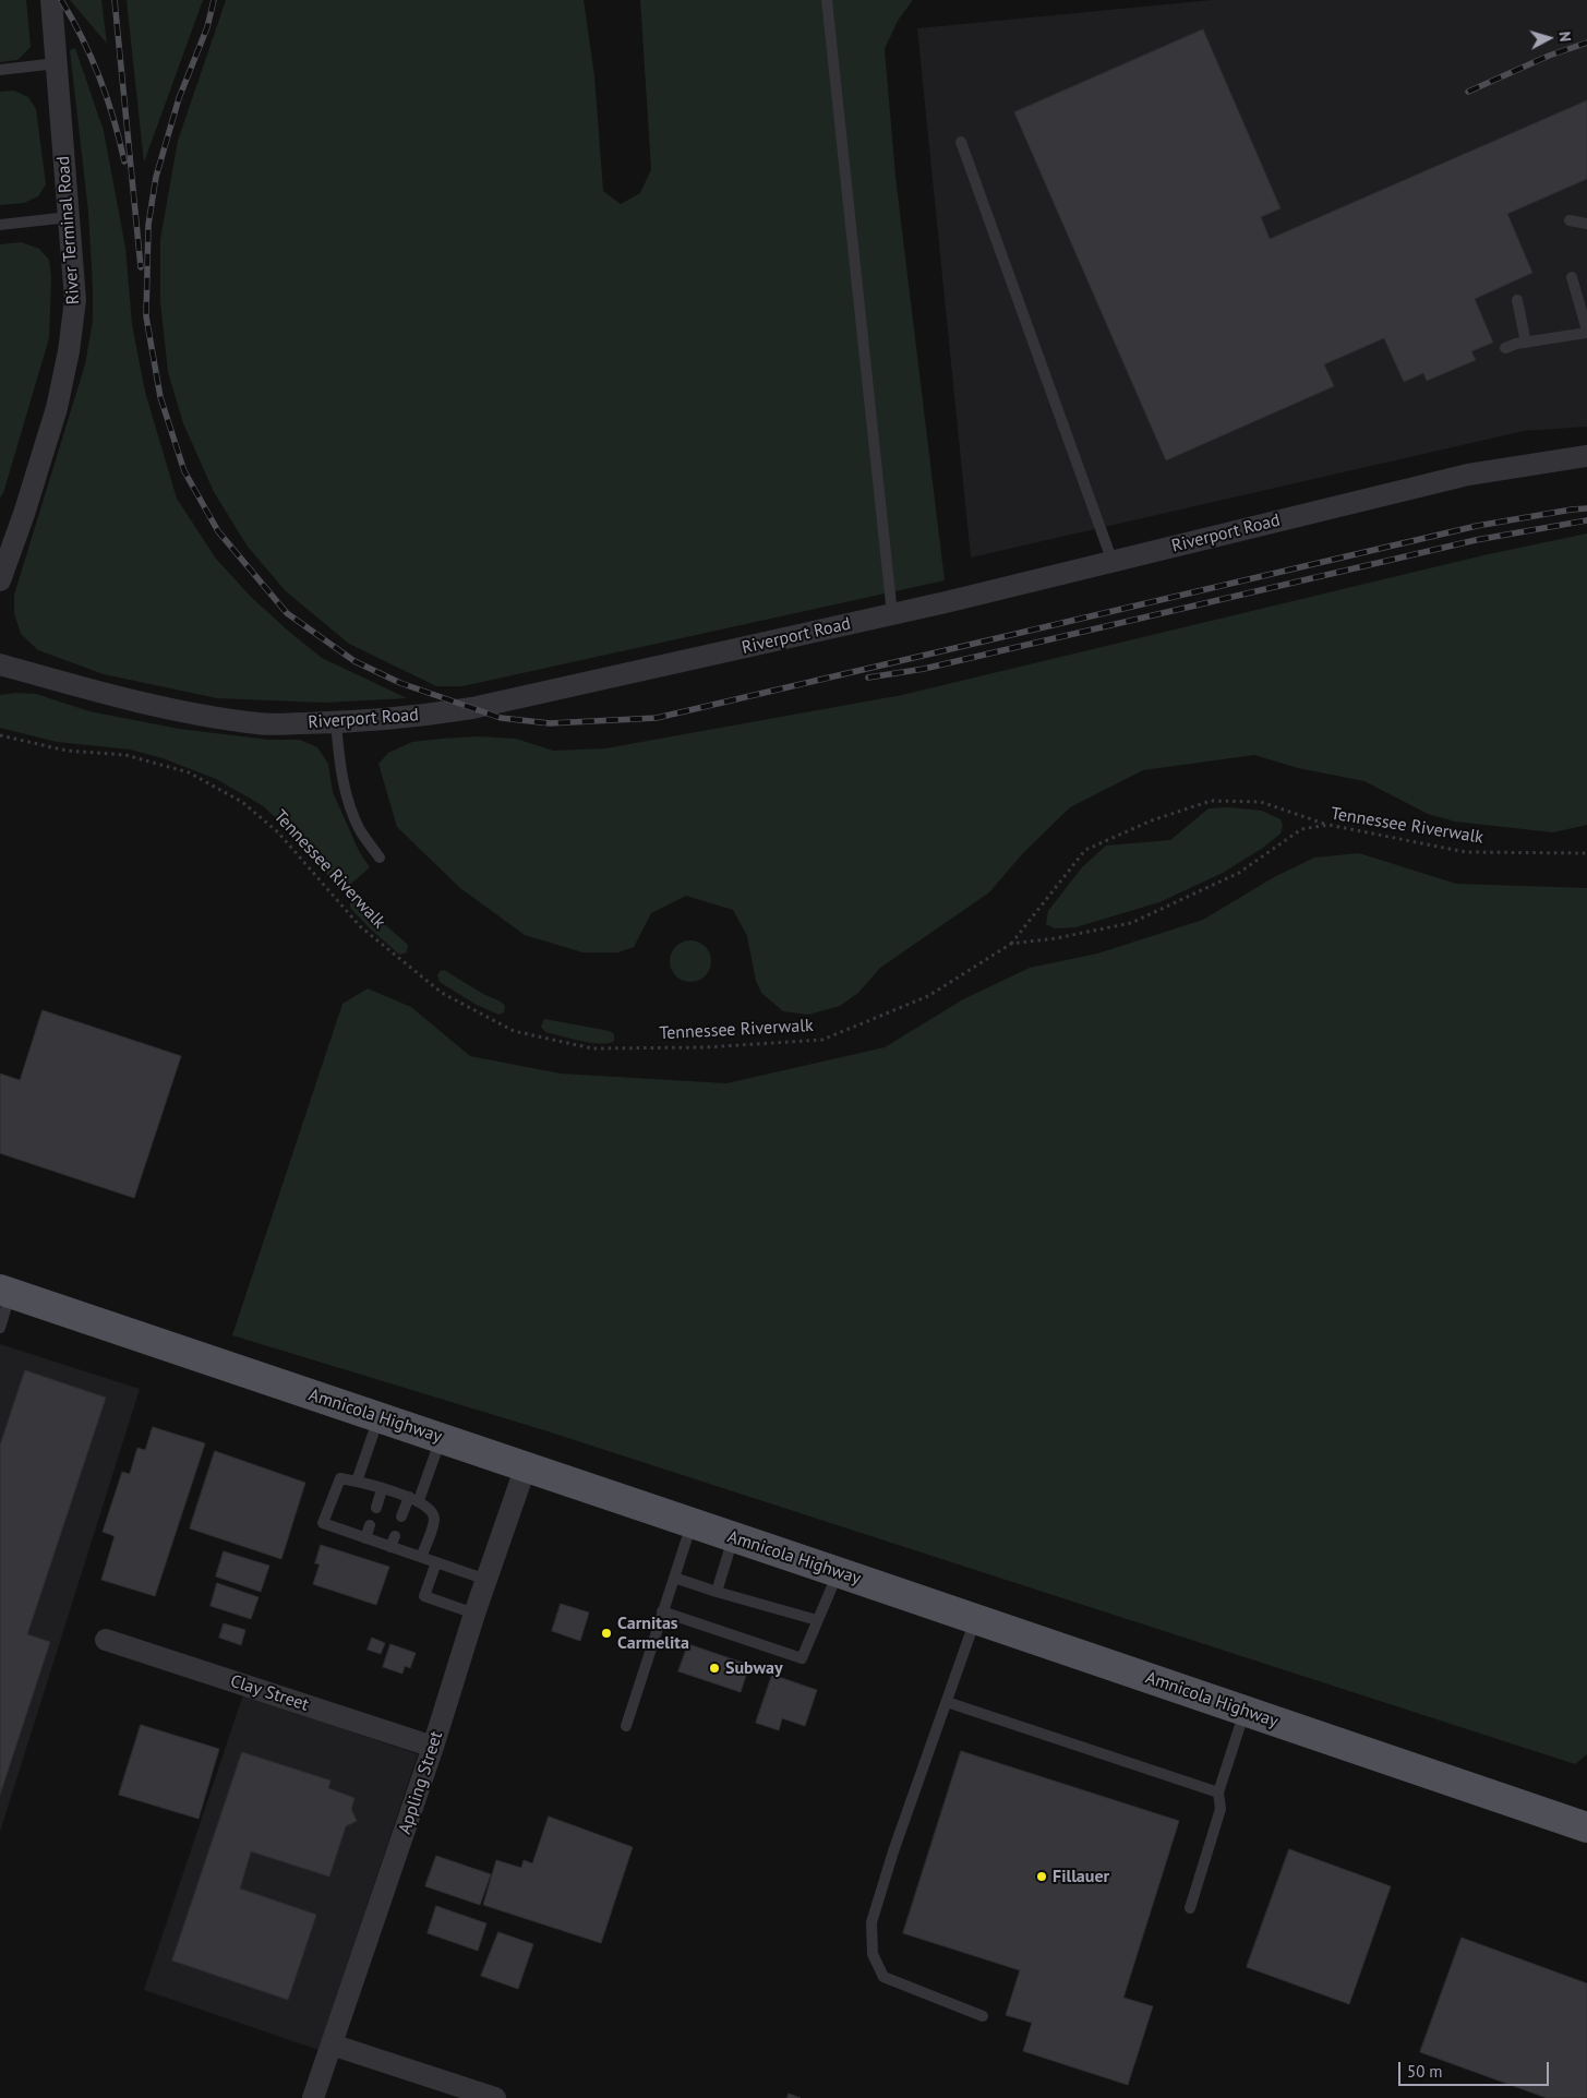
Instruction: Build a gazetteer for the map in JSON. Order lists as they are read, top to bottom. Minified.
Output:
{"streets":{"main road":["Amnicola Highway"],"street":["River Terminal Road","Riverport Road","Clay Street","Appling Street"],"path":["Tennessee Riverwalk"]},"crossings":[["Amnicola Highway","Appling Street"],["Clay Street","Appling Street"]],"places":["Carnitas Carmelita","Subway","Fillauer"],"scale_bar":"50 m","north":"right"}
